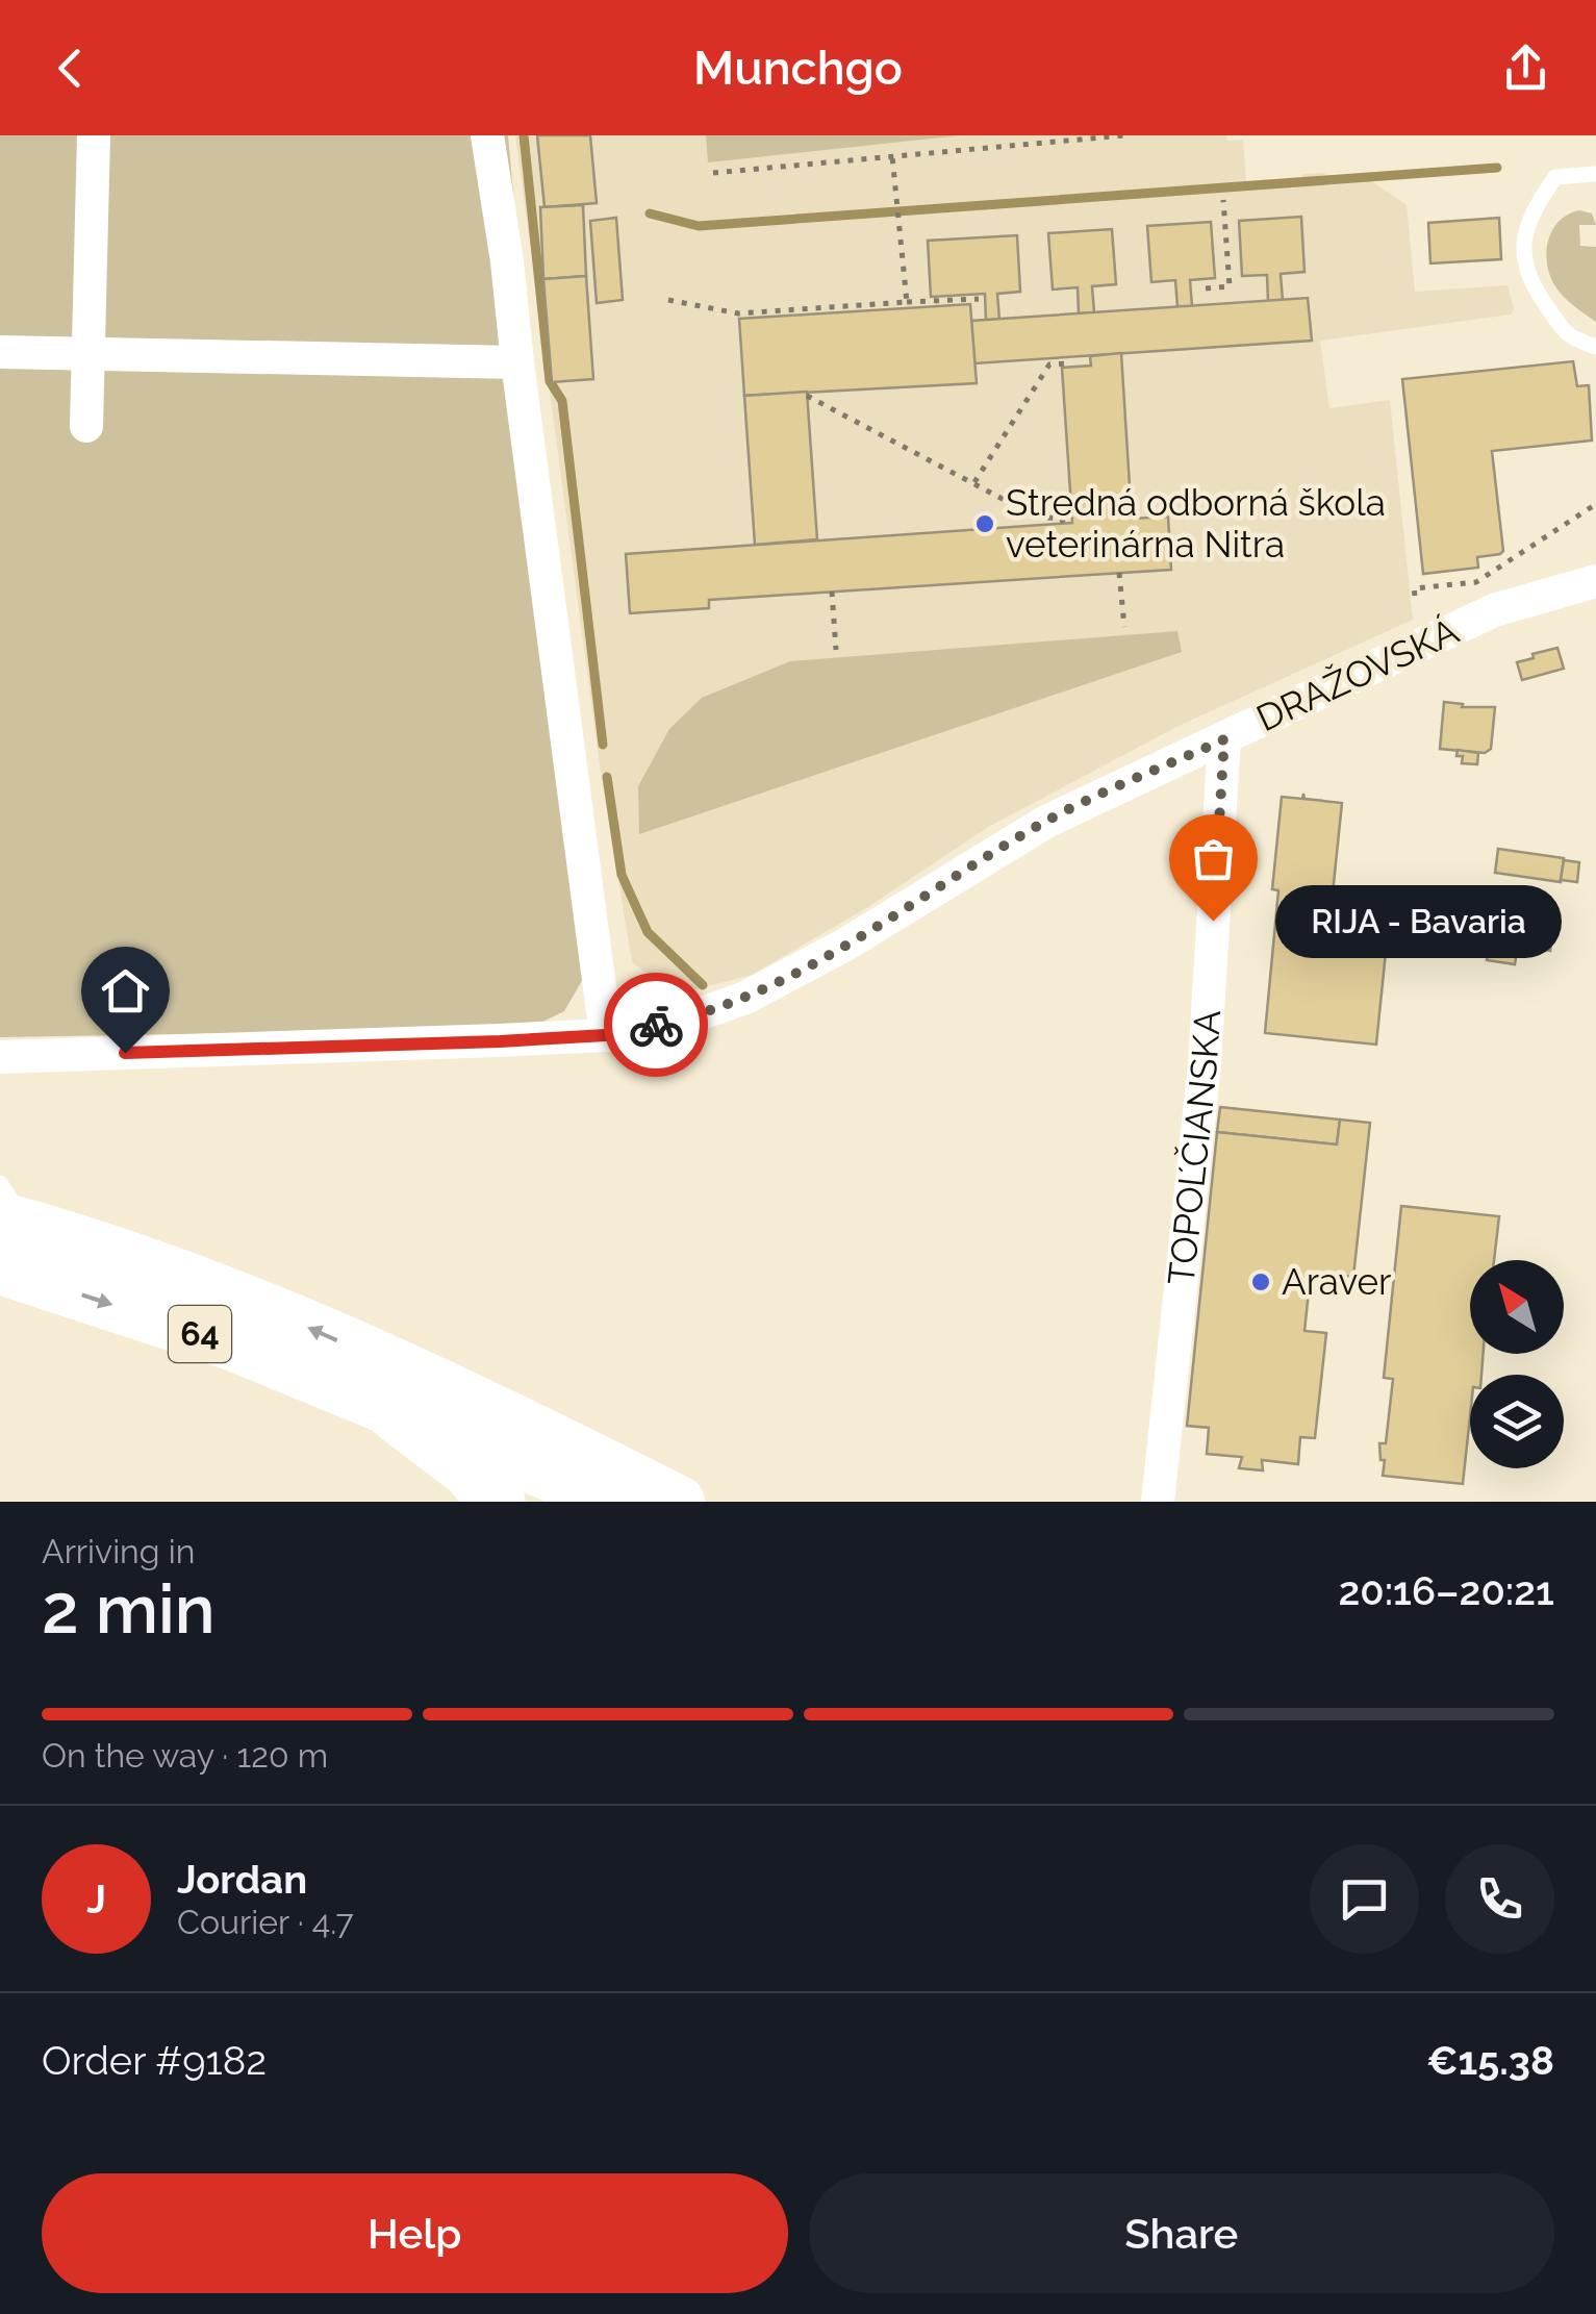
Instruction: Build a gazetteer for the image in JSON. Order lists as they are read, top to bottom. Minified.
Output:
{"streets":{"main road":["64"],"street":["DRAŽOVSKÁ","TOPOĽČIANSKA"]},"crossings":[["DRAŽOVSKÁ","TOPOĽČIANSKA"]],"places":["Stredná odborná škola veterinárna Nitra","RIJA - Bavaria","Araver"],"north":"top left","page":{"header":"Munchgo","bubble":"RIJA - Bavaria","heading":["2 min","Arriving in","20:16–20:21"],"panel":["Jordan","Courier · 4.7","Order #9182","€15.38"],"bar":"On the way · 120 m","round":"J","buttons":["Help","Share"]}}
